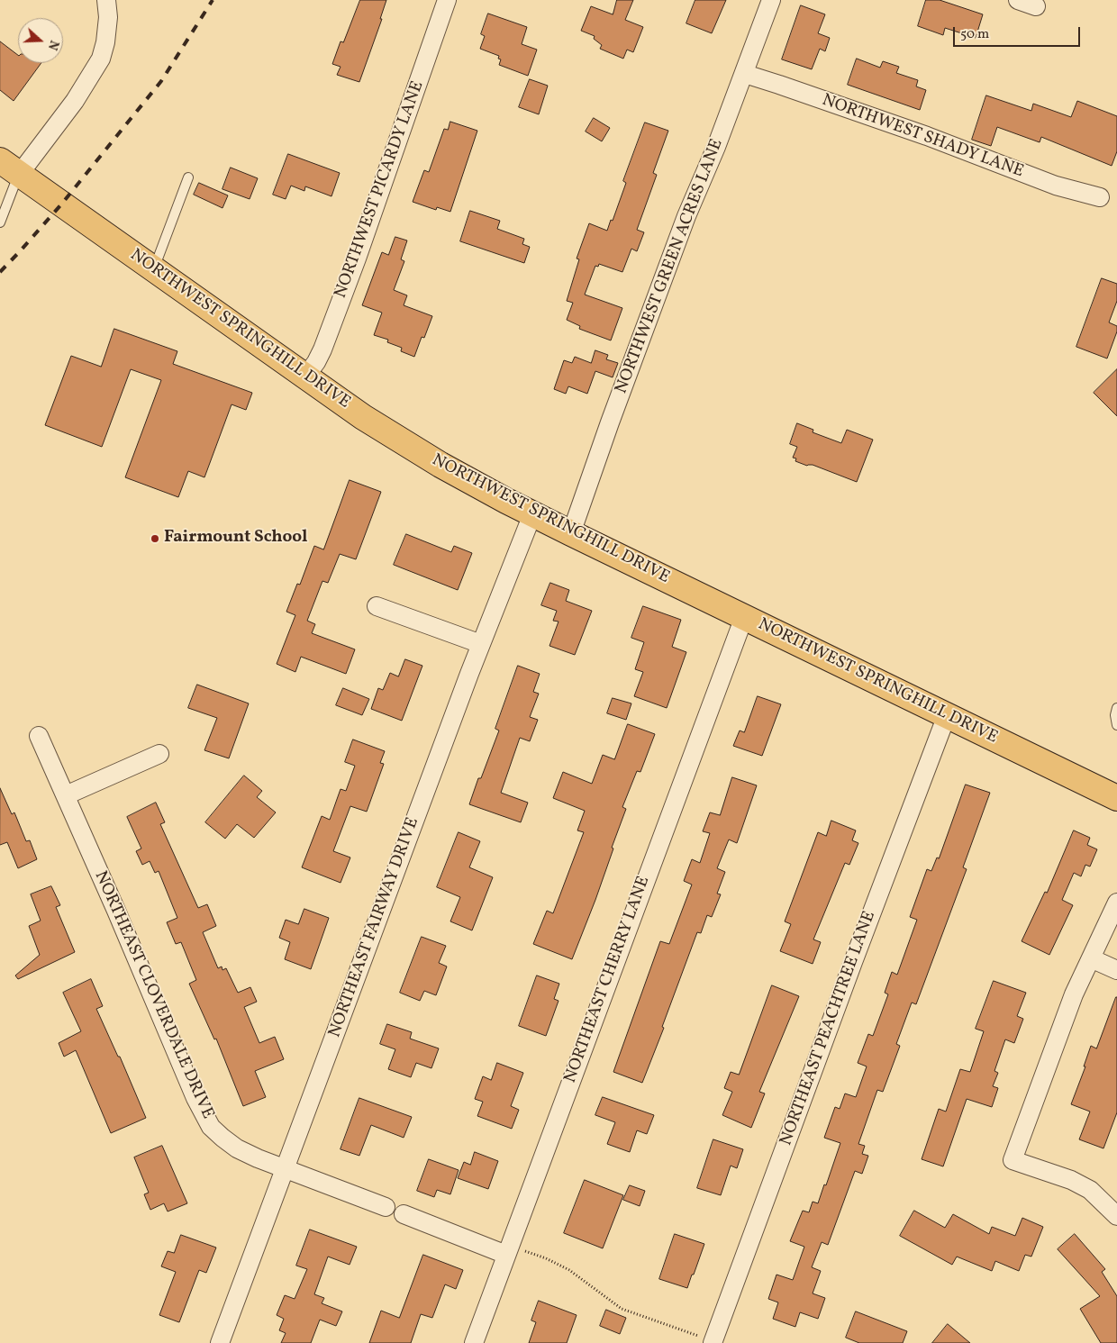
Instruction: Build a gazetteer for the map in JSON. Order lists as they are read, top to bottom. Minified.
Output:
{"streets":{"main road":["NORTHWEST SPRINGHILL DRIVE"],"street":["NORTHWEST SHADY LANE","NORTHWEST PICARDY LANE","NORTHWEST GREEN ACRES LANE","NORTHEAST FAIRWAY DRIVE","NORTHEAST CHERRY LANE","NORTHEAST CLOVERDALE DRIVE","NORTHEAST PEACHTREE LANE"]},"crossings":[["NORTHWEST SHADY LANE","NORTHWEST GREEN ACRES LANE"],["NORTHWEST PICARDY LANE","NORTHWEST SPRINGHILL DRIVE"],["NORTHWEST GREEN ACRES LANE","NORTHWEST SPRINGHILL DRIVE"],["NORTHWEST SPRINGHILL DRIVE","NORTHEAST FAIRWAY DRIVE"],["NORTHWEST SPRINGHILL DRIVE","NORTHEAST CHERRY LANE"],["NORTHWEST SPRINGHILL DRIVE","NORTHEAST PEACHTREE LANE"],["NORTHEAST FAIRWAY DRIVE","NORTHEAST CLOVERDALE DRIVE"]],"places":["Fairmount School"],"scale_bar":"50 m","north":"right"}
